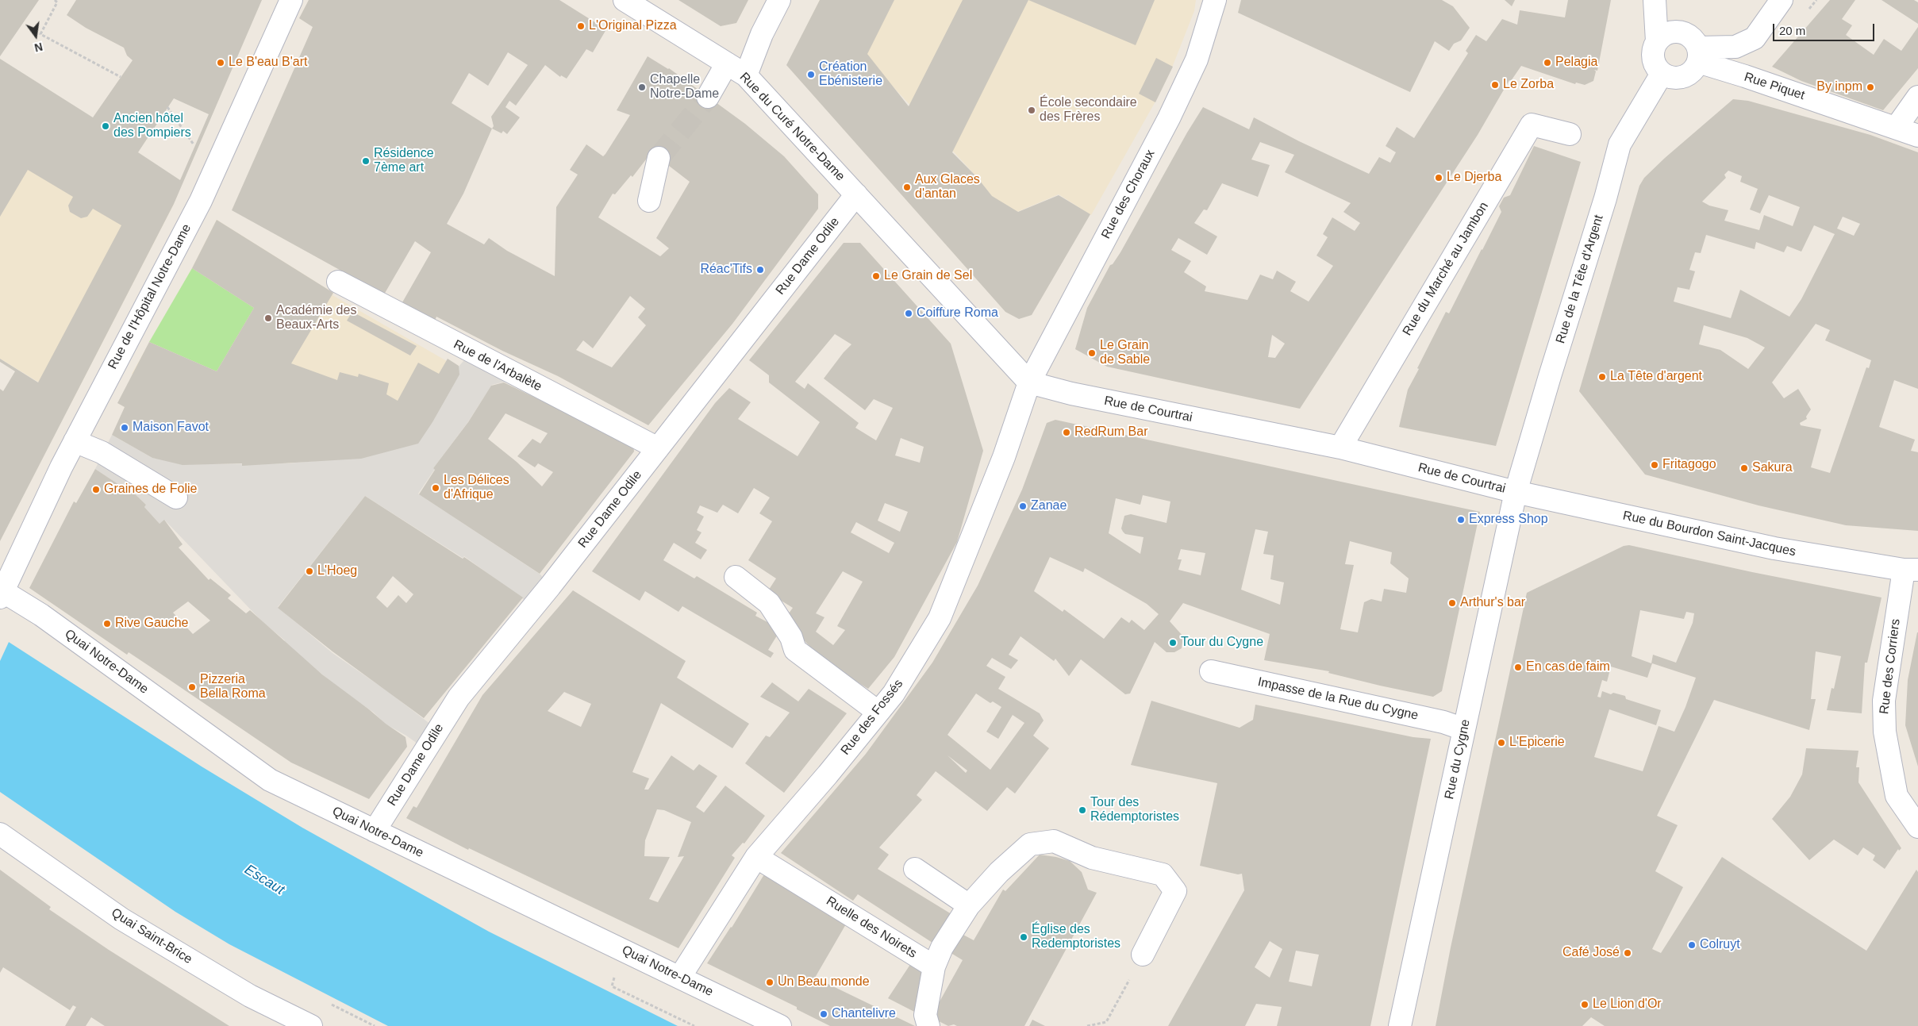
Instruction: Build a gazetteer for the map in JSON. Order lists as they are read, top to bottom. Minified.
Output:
{"streets":{"street":["Rue Piquet","Rue du Curé Notre-Dame","Rue des Choraux","Rue Dame Odile","Rue du Marché au Jambon","Rue de la Tête d'Argent","Rue de l'Hôpital Notre-Dame","Rue de l'Arbalète","Rue de Courtrai","Rue du Bourdon Saint-Jacques","Quai Notre-Dame","Rue des Corriers","Impasse de la Rue du Cygne","Rue des Fossés","Rue du Cygne","Ruelle des Noirets","Quai Saint-Brice"]},"crossings":[["Rue Piquet","Rue de la Tête d'Argent"],["Rue du Curé Notre-Dame","Rue Dame Odile"],["Rue des Choraux","Rue de Courtrai"],["Rue des Choraux","Rue des Fossés"],["Rue Dame Odile","Rue de l'Arbalète"],["Rue Dame Odile","Quai Notre-Dame"],["Rue du Marché au Jambon","Rue de Courtrai"],["Rue de la Tête d'Argent","Rue de Courtrai"],["Rue de la Tête d'Argent","Rue du Bourdon Saint-Jacques"],["Rue de la Tête d'Argent","Rue du Cygne"],["Rue de l'Hôpital Notre-Dame","Quai Notre-Dame"],["Rue de Courtrai","Rue du Bourdon Saint-Jacques"],["Rue de Courtrai","Rue des Fossés"],["Rue de Courtrai","Rue du Cygne"],["Rue du Bourdon Saint-Jacques","Rue des Corriers"],["Rue du Bourdon Saint-Jacques","Rue du Cygne"],["Quai Notre-Dame","Rue des Fossés"],["Impasse de la Rue du Cygne","Rue du Cygne"],["Rue des Fossés","Ruelle des Noirets"]],"water":["Escaut"],"places":["L'Original Pizza","Le B'eau B'art","Pelagia","Création Ebénisterie","Le Zorba","Chapelle Notre-Dame","By inpm","École secondaire des Frères","Ancien hôtel des Pompiers","Résidence 7ème art","Le Djerba","Aux Glaces d'antan","Réac'Tifs","Le Grain de Sel","Coiffure Roma","Académie des Beaux-Arts","Le Grain de Sable","La Tête d'argent","Maison Favot","RedRum Bar","Fritagogo","Sakura","Les Délices d'Afrique","Graines de Folie","Zanae","Express Shop","L'Hoeg","Arthur's bar","Rive Gauche","Tour du Cygne","En cas de faim","Pizzeria Bella Roma","L'Epicerie","Tour des Rédemptoristes","Église des Redemptoristes","Colruyt","Café José","Un Beau monde","Le Lion d'Or","Chantelivre"],"scale_bar":"20 m","north":"bottom"}
